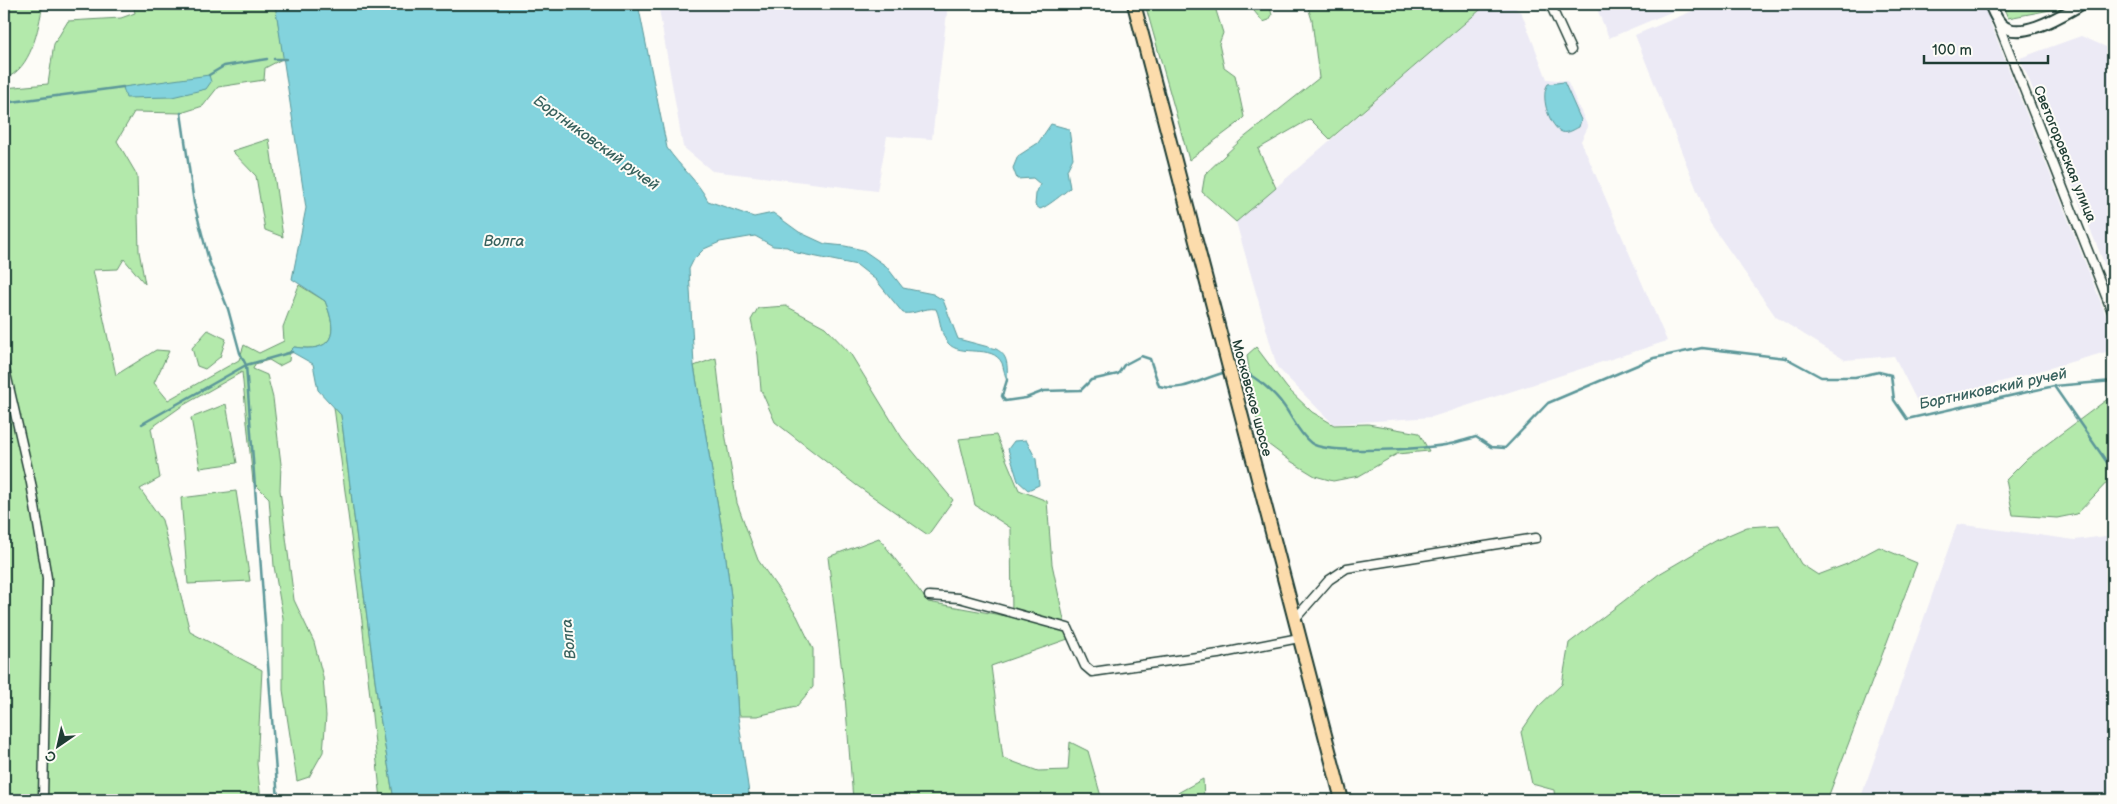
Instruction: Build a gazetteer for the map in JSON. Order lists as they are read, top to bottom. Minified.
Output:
{"streets":{"main road":["Московское шоссе"],"street":["Светогоровская улица"]},"water":["Бортниковский ручей","Волга"],"scale_bar":"100 m","north":"bottom left"}
